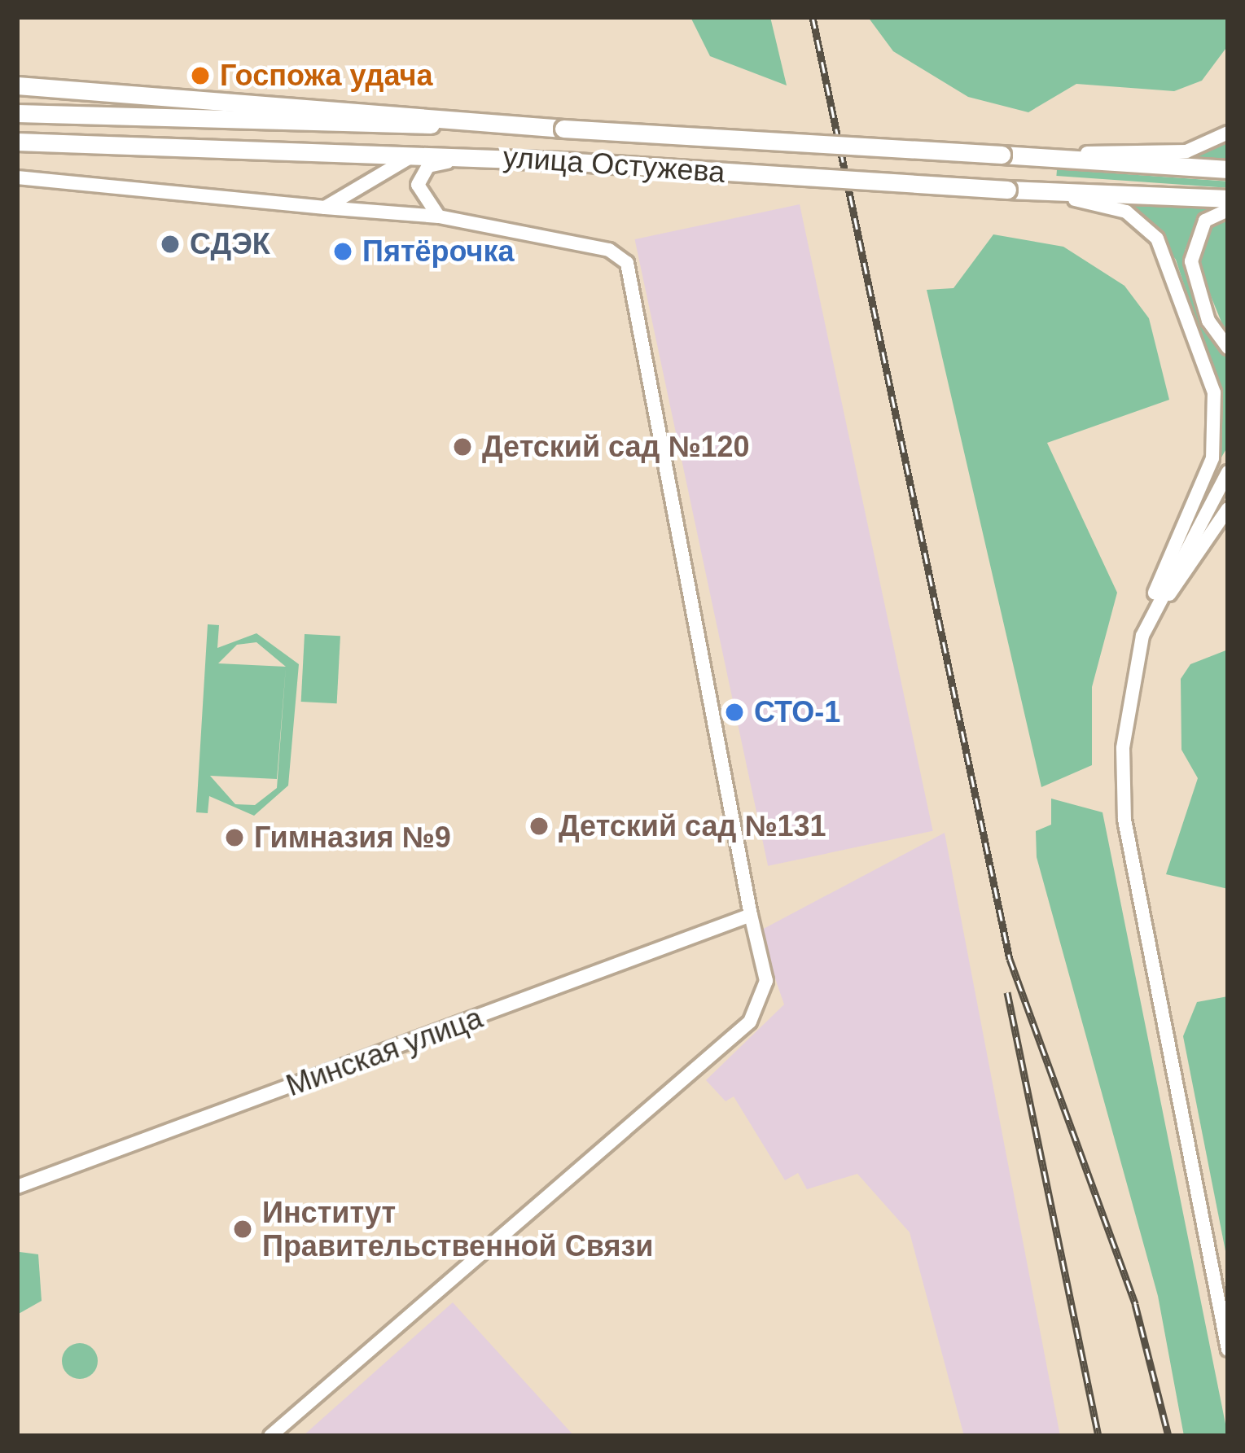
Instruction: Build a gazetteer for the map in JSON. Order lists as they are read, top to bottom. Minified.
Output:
{"streets":{"main road":["улица Остужева"],"street":["Минская улица"]},"places":["Госпожа удача","СДЭК","Пятёрочка","Детский сад №120","СТО-1","Детский сад №131","Гимназия №9","Институт Правительственной Связи"]}
